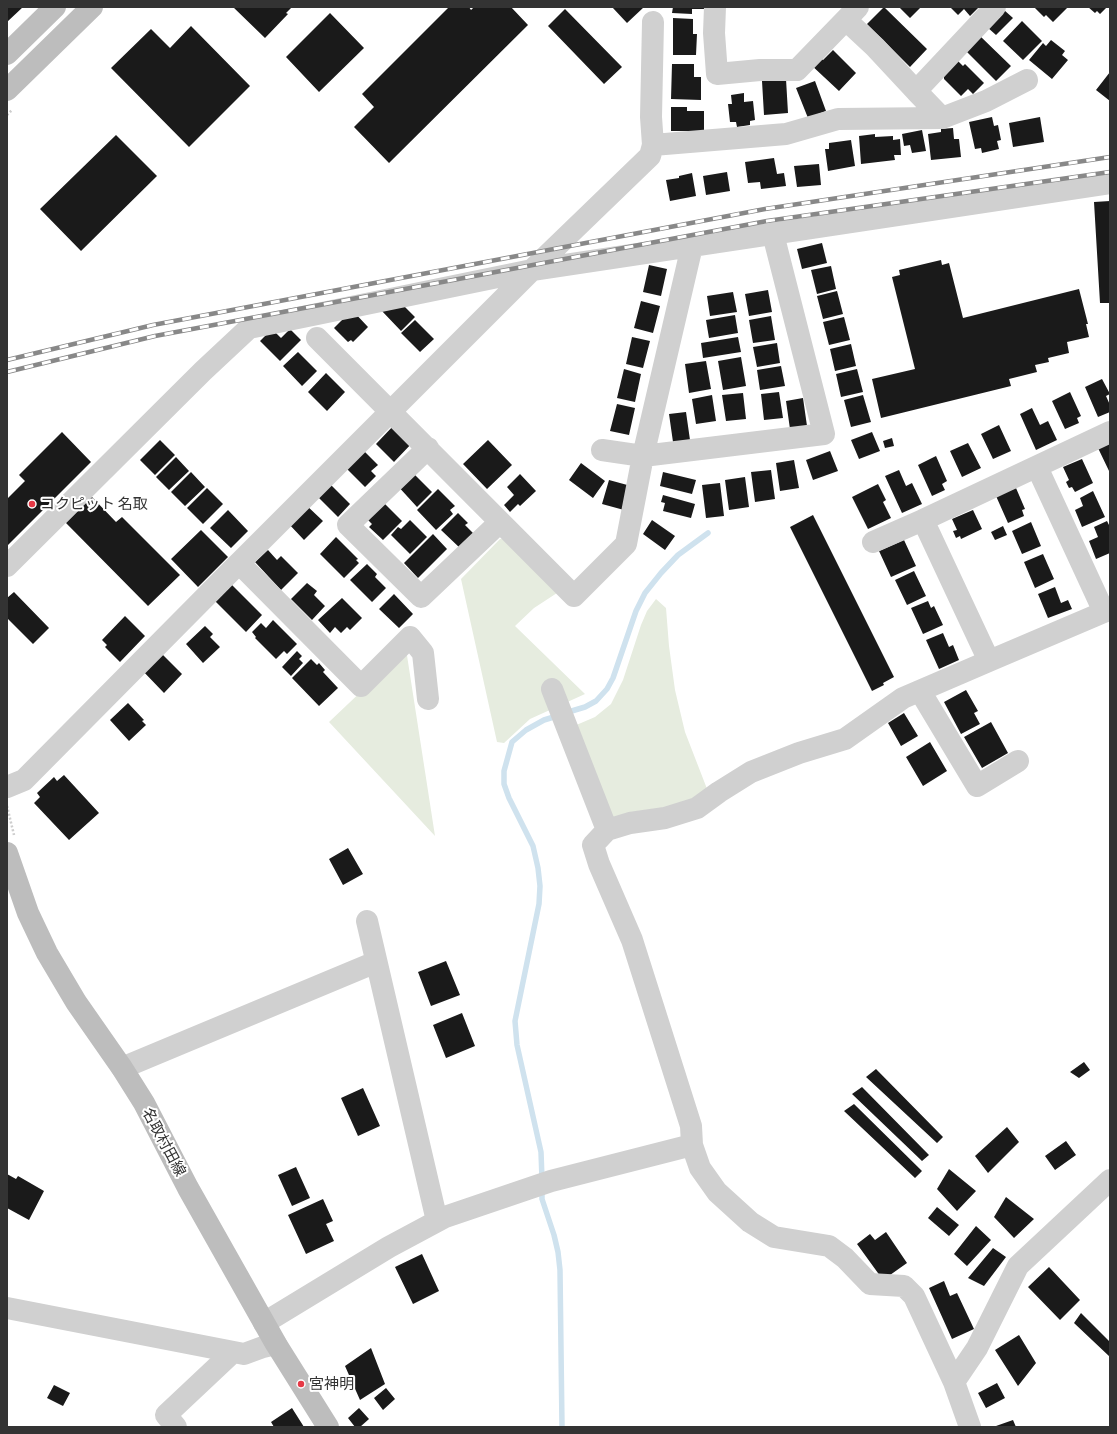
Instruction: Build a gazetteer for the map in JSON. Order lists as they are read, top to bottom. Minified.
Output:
{"streets":{"main road":["名取村田線"]},"places":["コクピット 名取","宮神明"]}
